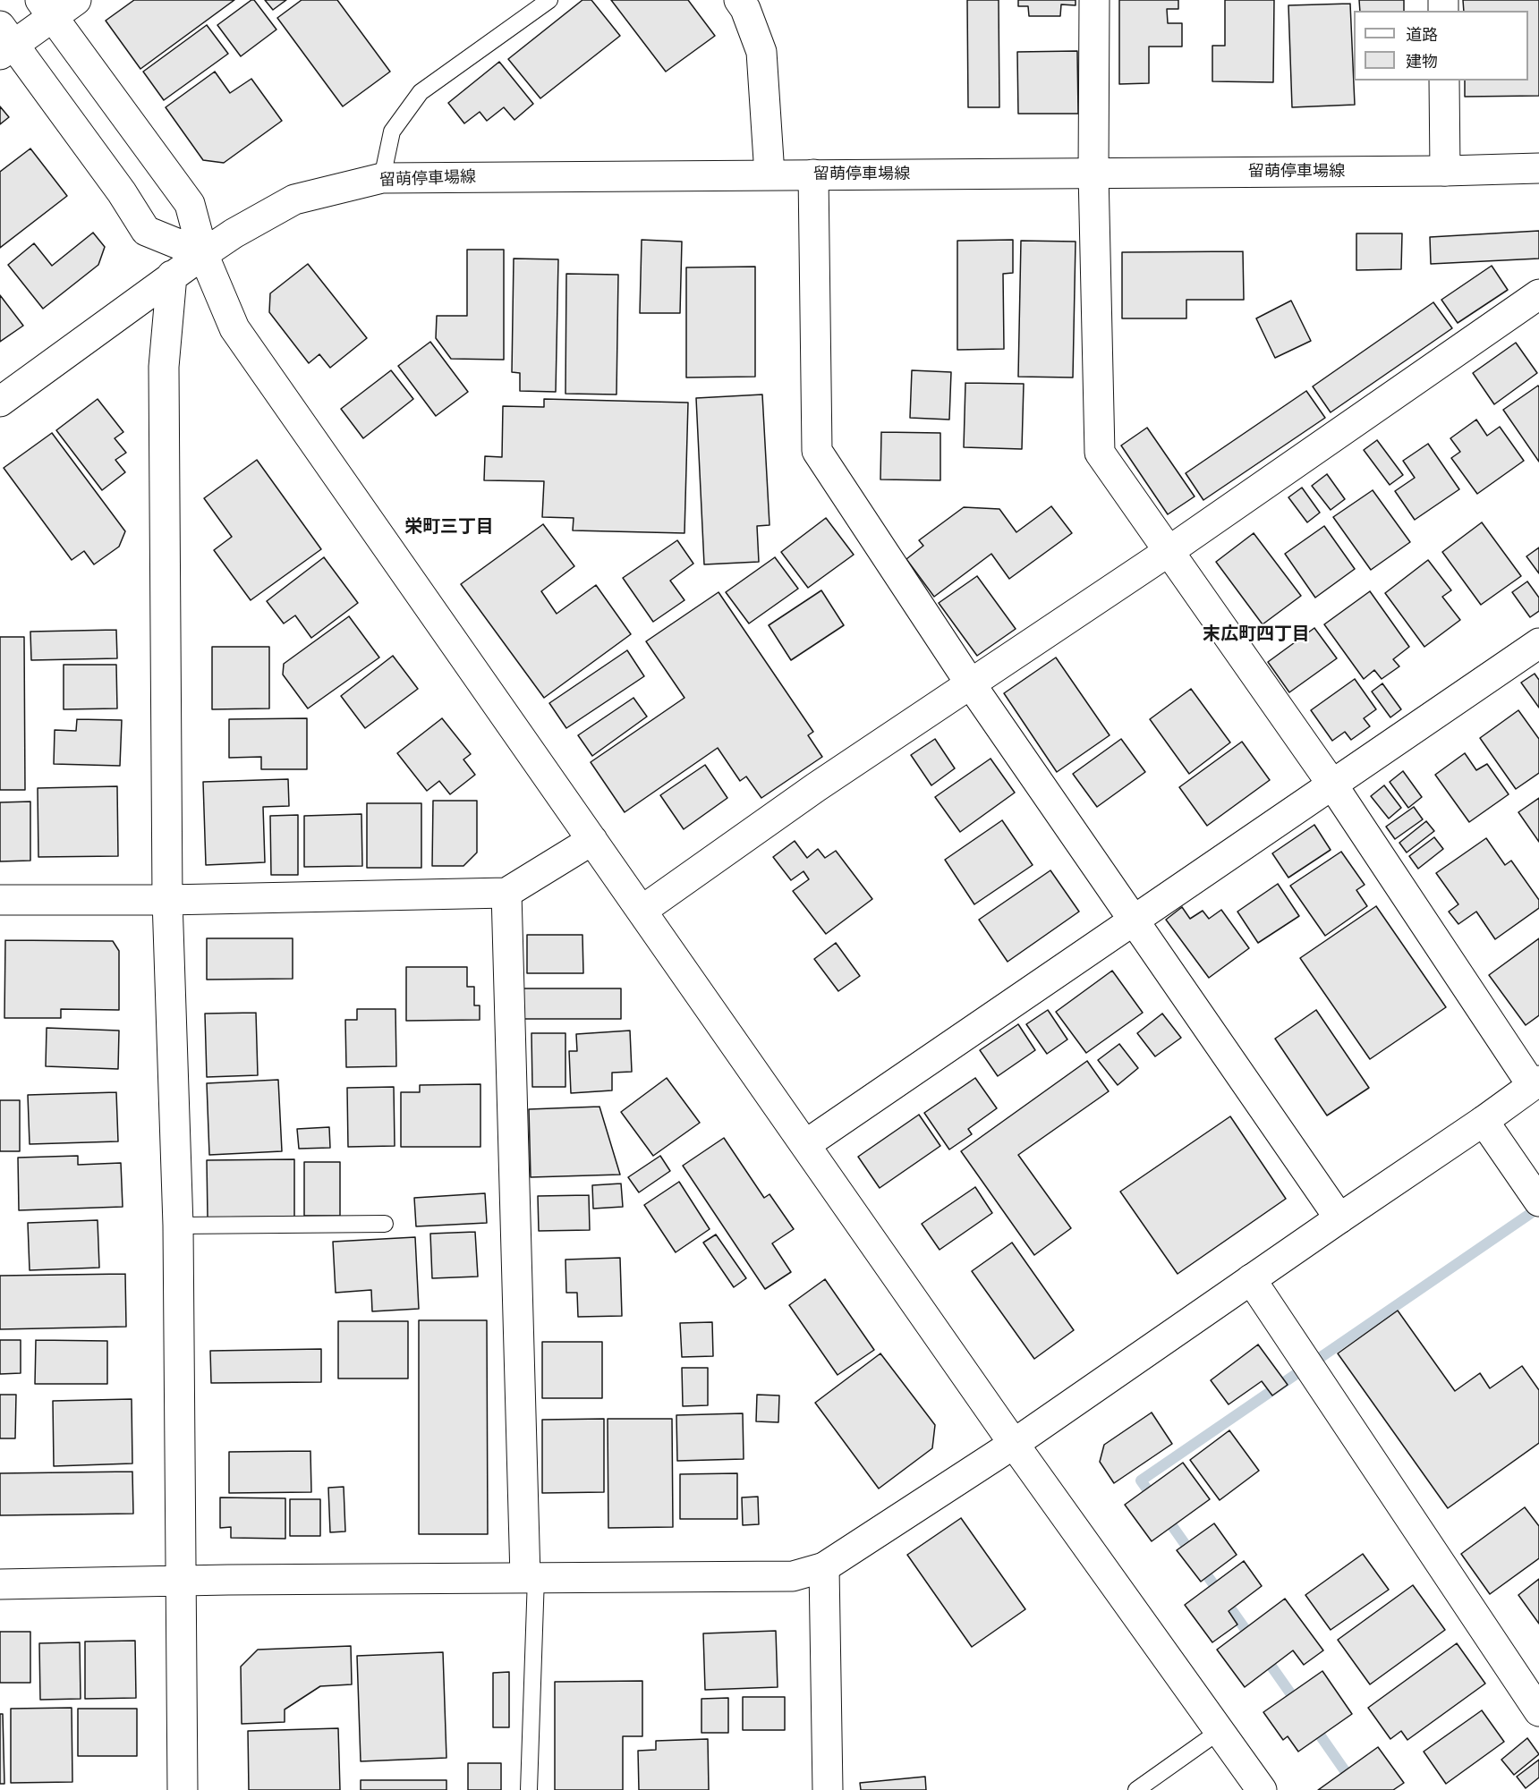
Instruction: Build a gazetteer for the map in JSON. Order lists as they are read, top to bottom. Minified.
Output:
{"streets":{"street":["留萌停車場線"]},"districts":["栄町三丁目","末広町四丁目"],"legend":["道路","建物"]}
